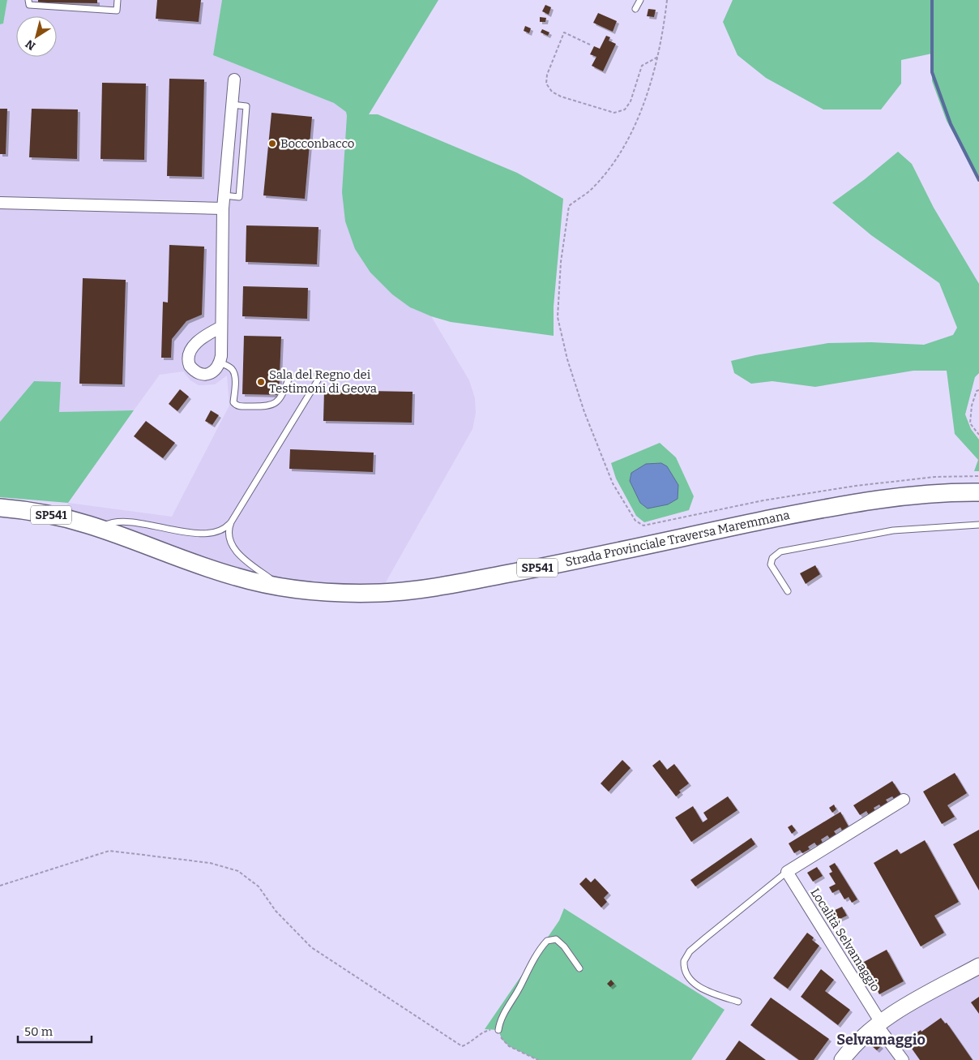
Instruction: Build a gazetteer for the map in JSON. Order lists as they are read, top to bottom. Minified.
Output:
{"streets":{"main road":["SP541","Strada Provinciale Traversa Maremmana"],"street":["Località Selvamaggio"]},"districts":["Selvamaggio"],"places":["Bocconbacco","Sala del Regno dei Testimoni di Geova"],"scale_bar":"50 m","north":"bottom left"}
